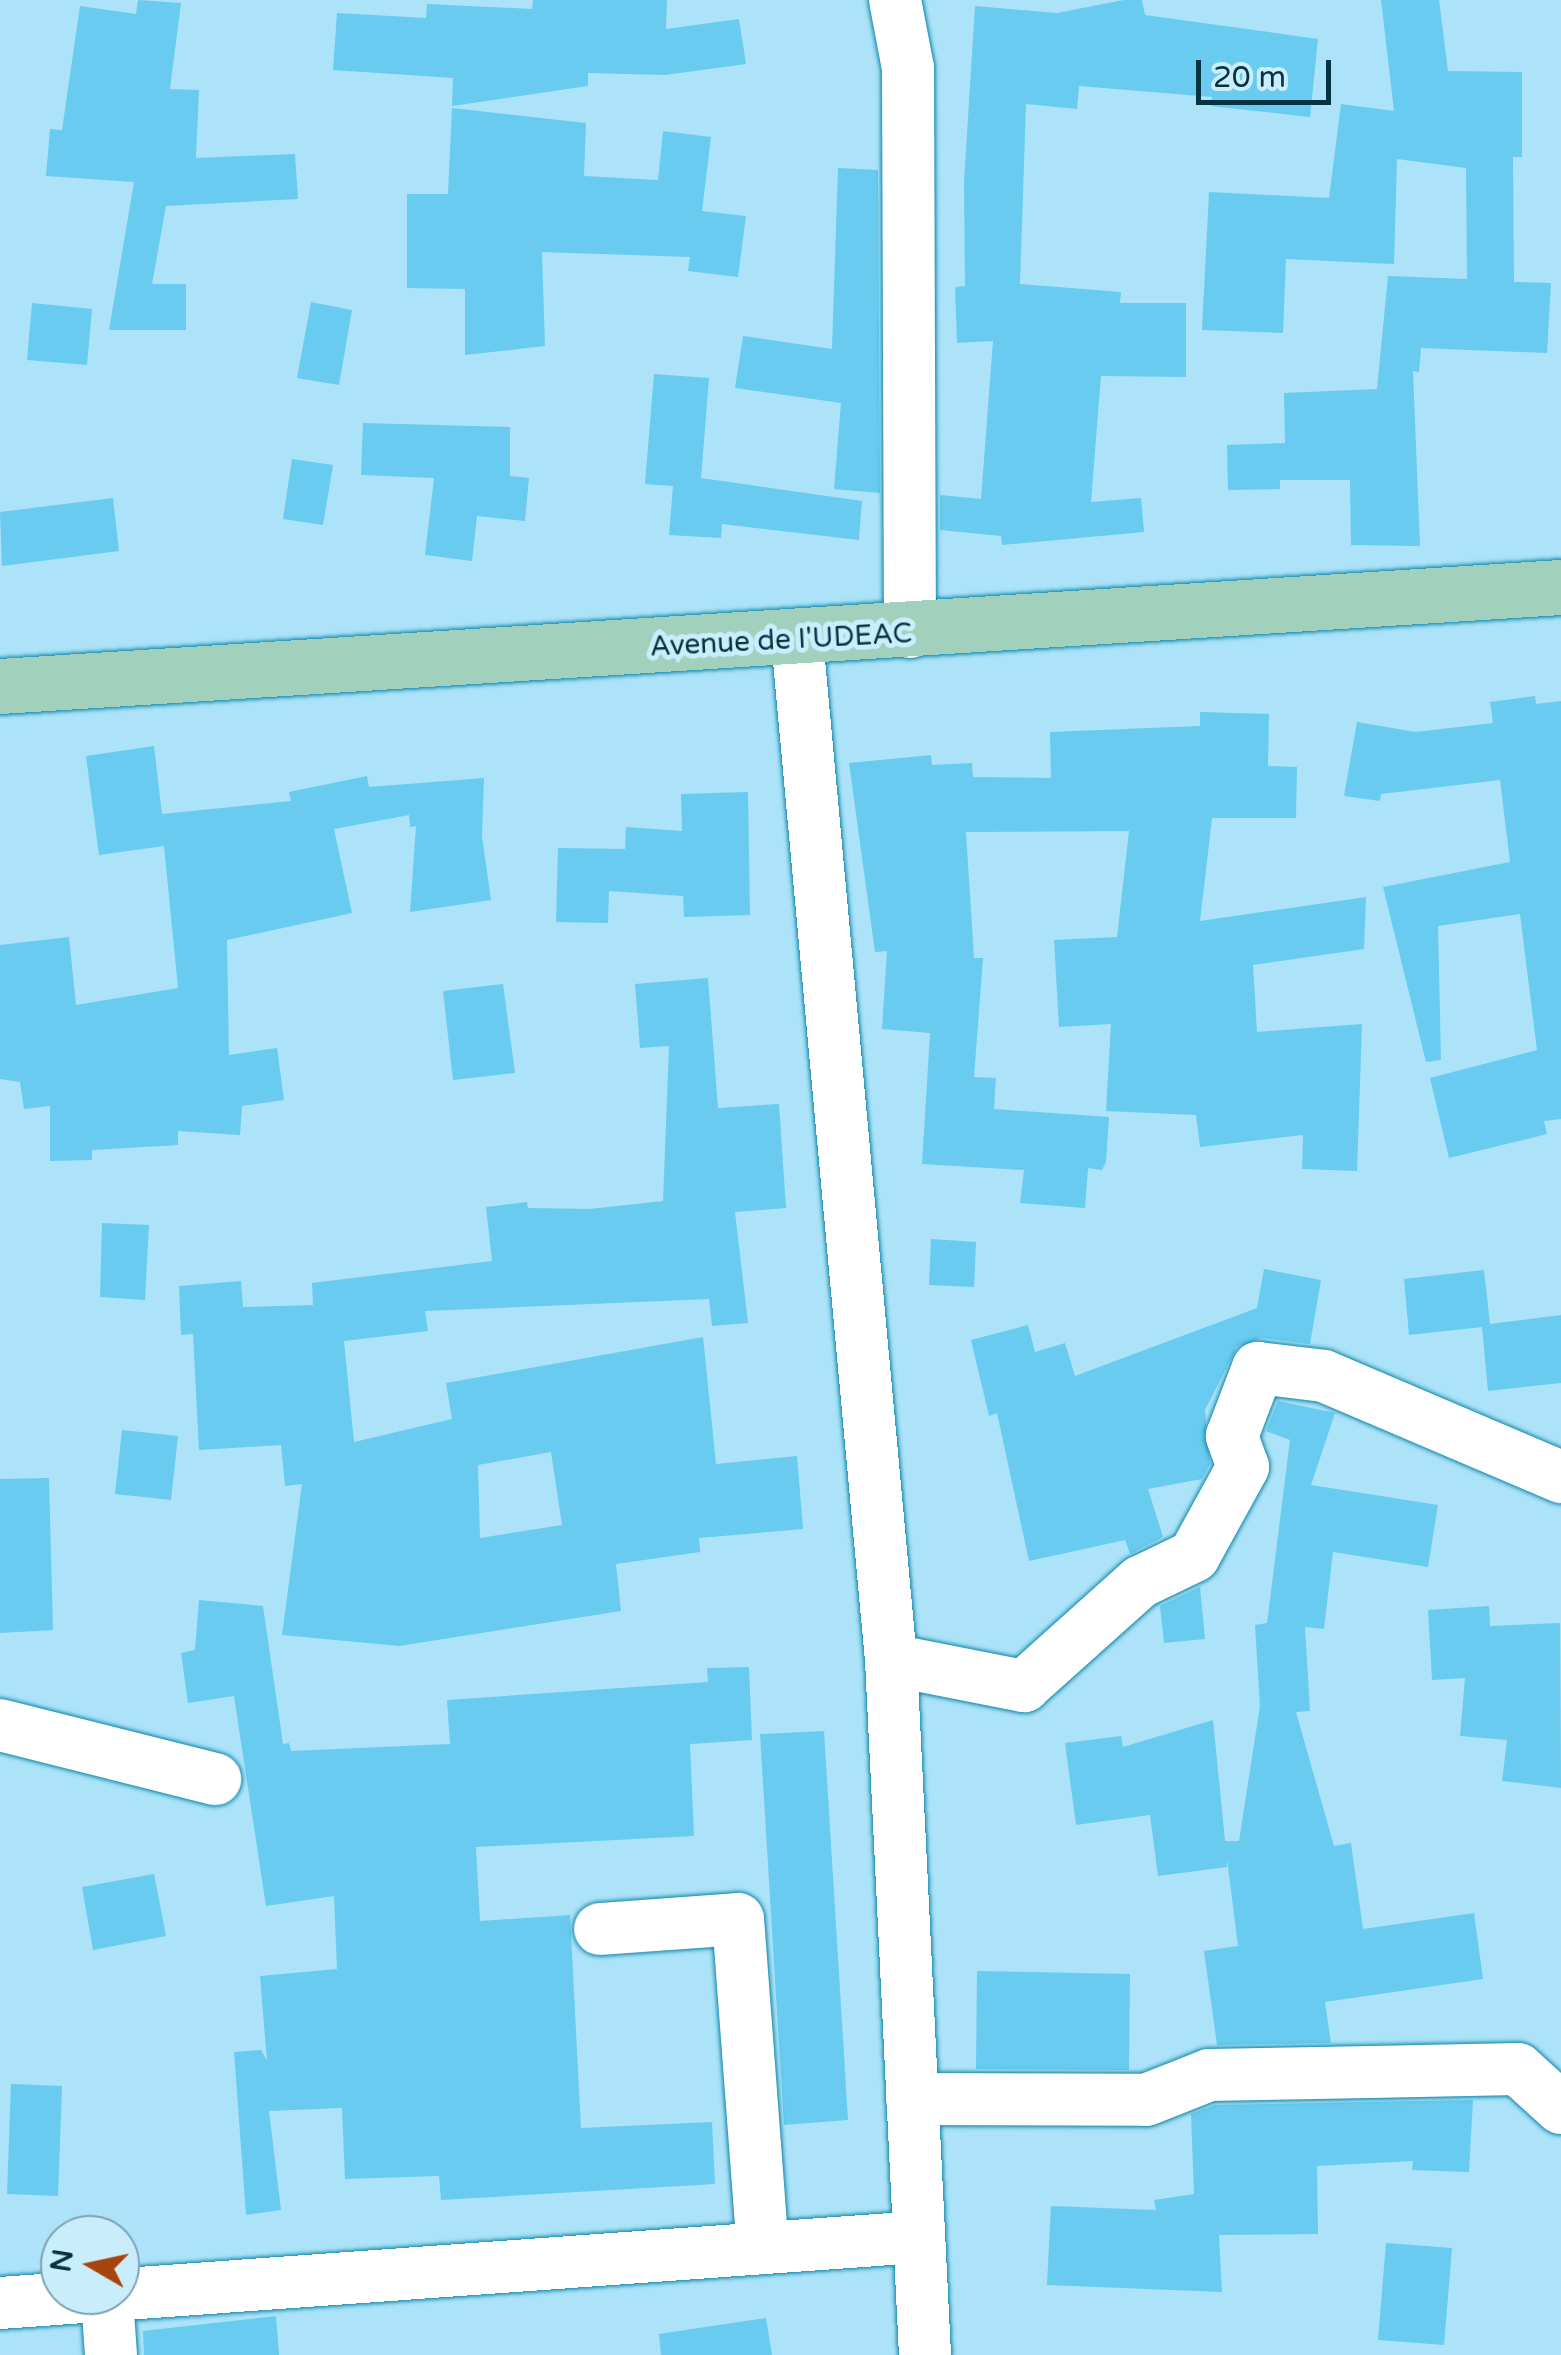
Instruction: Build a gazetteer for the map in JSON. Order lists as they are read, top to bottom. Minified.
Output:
{"streets":{"main road":["Avenue de I'UDEAC"]},"scale_bar":"20 m","north":"left"}
